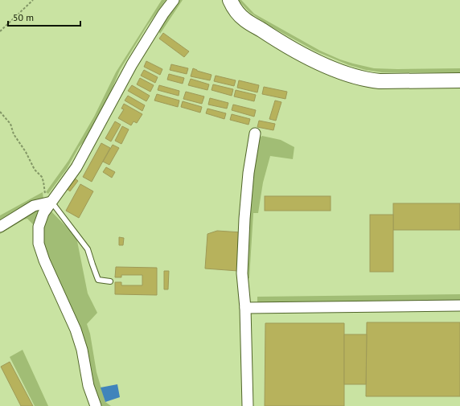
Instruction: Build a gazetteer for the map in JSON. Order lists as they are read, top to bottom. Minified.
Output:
{"scale_bar":"50 m"}
